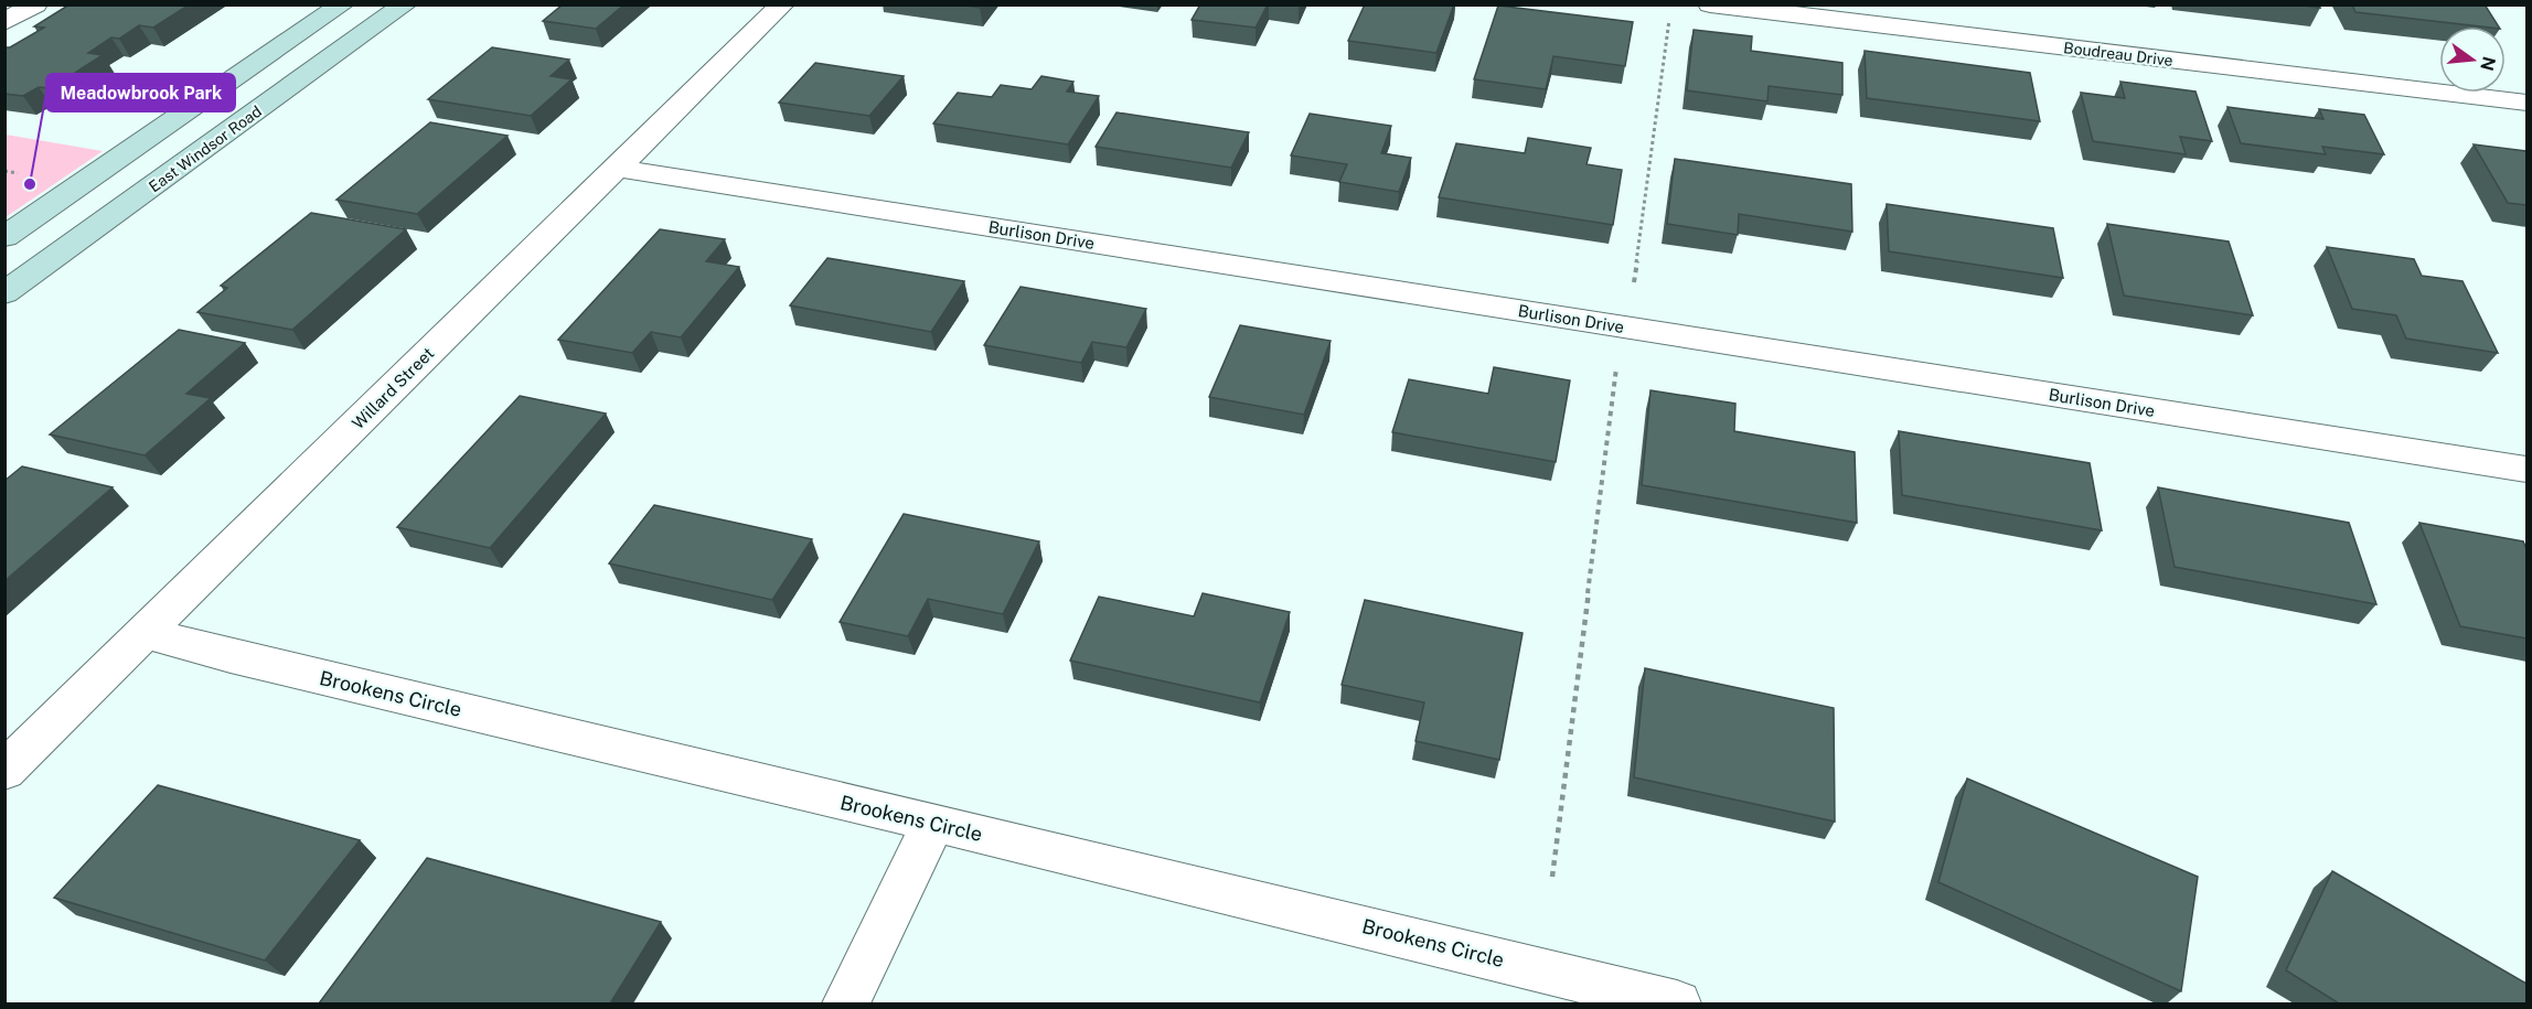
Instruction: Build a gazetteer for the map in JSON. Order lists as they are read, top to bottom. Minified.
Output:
{"streets":{"main road":["East Windsor Road"],"street":["Boudreau Drive","Burlison Drive","Willard Street","Brookens Circle"]},"crossings":[["Burlison Drive","Willard Street"],["Willard Street","Brookens Circle"]],"places":["Meadowbrook Park"],"north":"right"}
